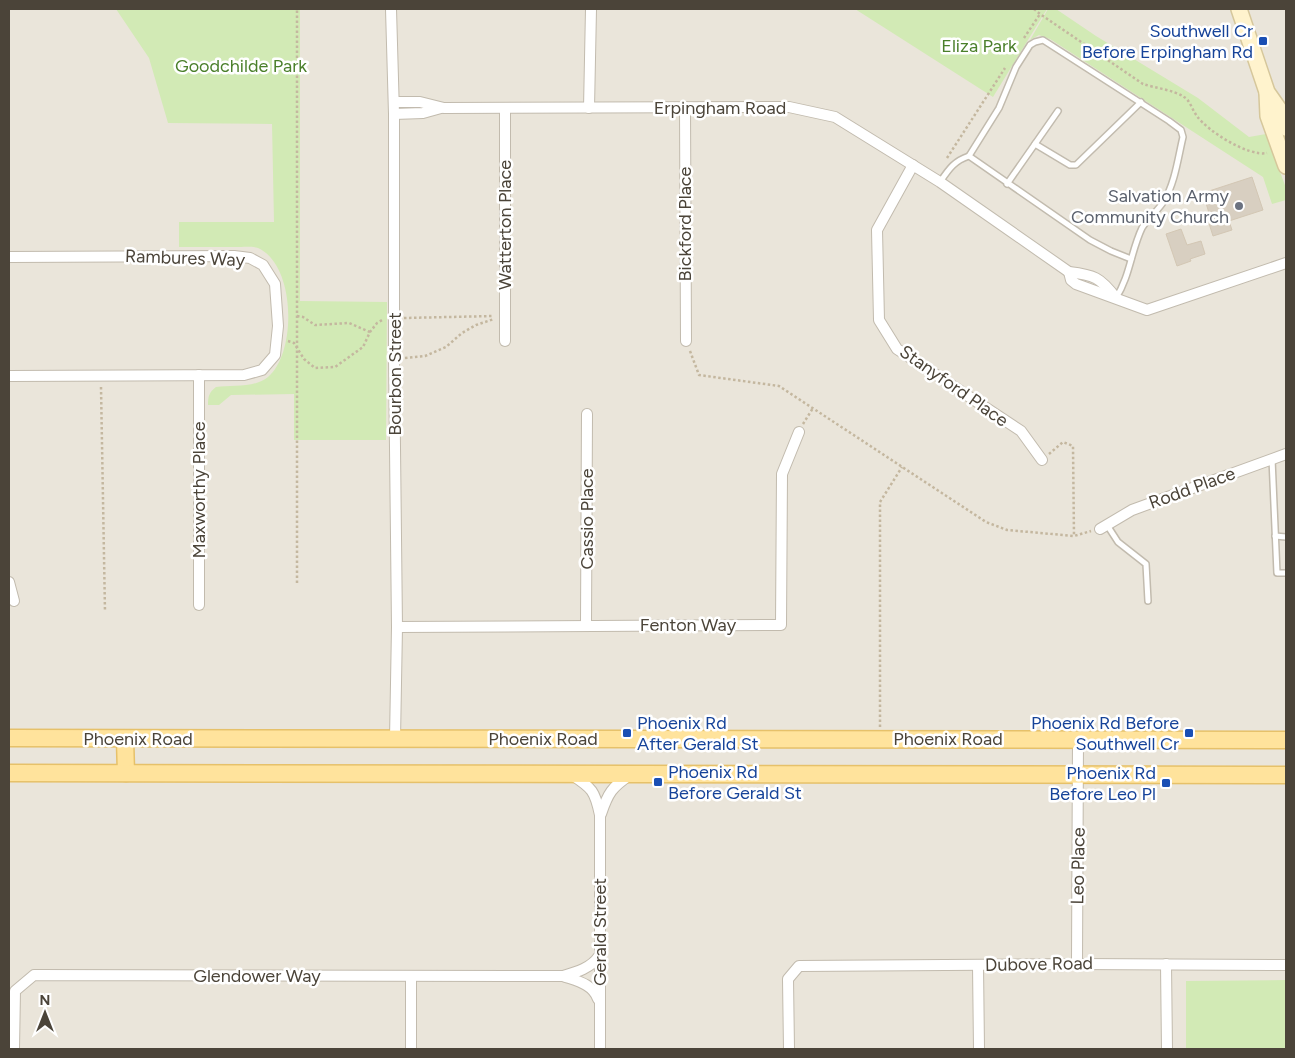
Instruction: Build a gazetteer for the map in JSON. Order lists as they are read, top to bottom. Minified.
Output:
{"streets":{"main road":["Phoenix Road"],"street":["Erpingham Road","Bickford Place","Watterton Place","Rambures Way","Bourbon Street","Stanyford Place","Rodd Place","Maxworthy Place","Cassio Place","Fenton Way","Leo Place","Gerald Street","Dubove Road","Glendower Way"]},"crossings":[["Erpingham Road","Bickford Place"],["Erpingham Road","Watterton Place"],["Erpingham Road","Bourbon Street"],["Erpingham Road","Stanyford Place"],["Rambures Way","Maxworthy Place"],["Bourbon Street","Fenton Way"],["Bourbon Street","Phoenix Road"],["Cassio Place","Fenton Way"],["Phoenix Road","Leo Place"],["Phoenix Road","Gerald Street"],["Leo Place","Dubove Road"],["Gerald Street","Glendower Way"]],"parks":["Eliza Park","Goodchilde Park"],"places":{"transit":["Southwell Cr Before Erpingham Rd","Phoenix Rd After Gerald St","Phoenix Rd Before Southwell Cr","Phoenix Rd Before Gerald St","Phoenix Rd Before Leo Pl"],"other":["Salvation Army Community Church"]},"north":"top"}
